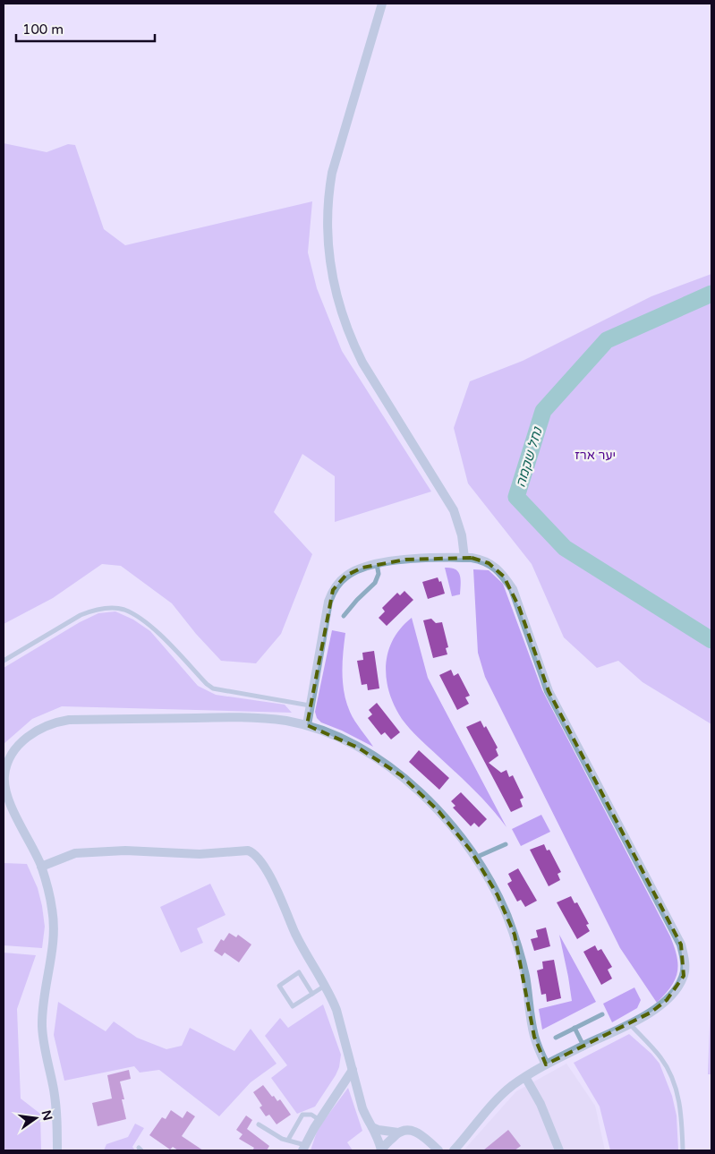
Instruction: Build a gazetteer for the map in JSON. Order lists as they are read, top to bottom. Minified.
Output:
{"water":["נחל שקמה"],"parks":["יער ארז"],"scale_bar":"100 m","north":"right"}
